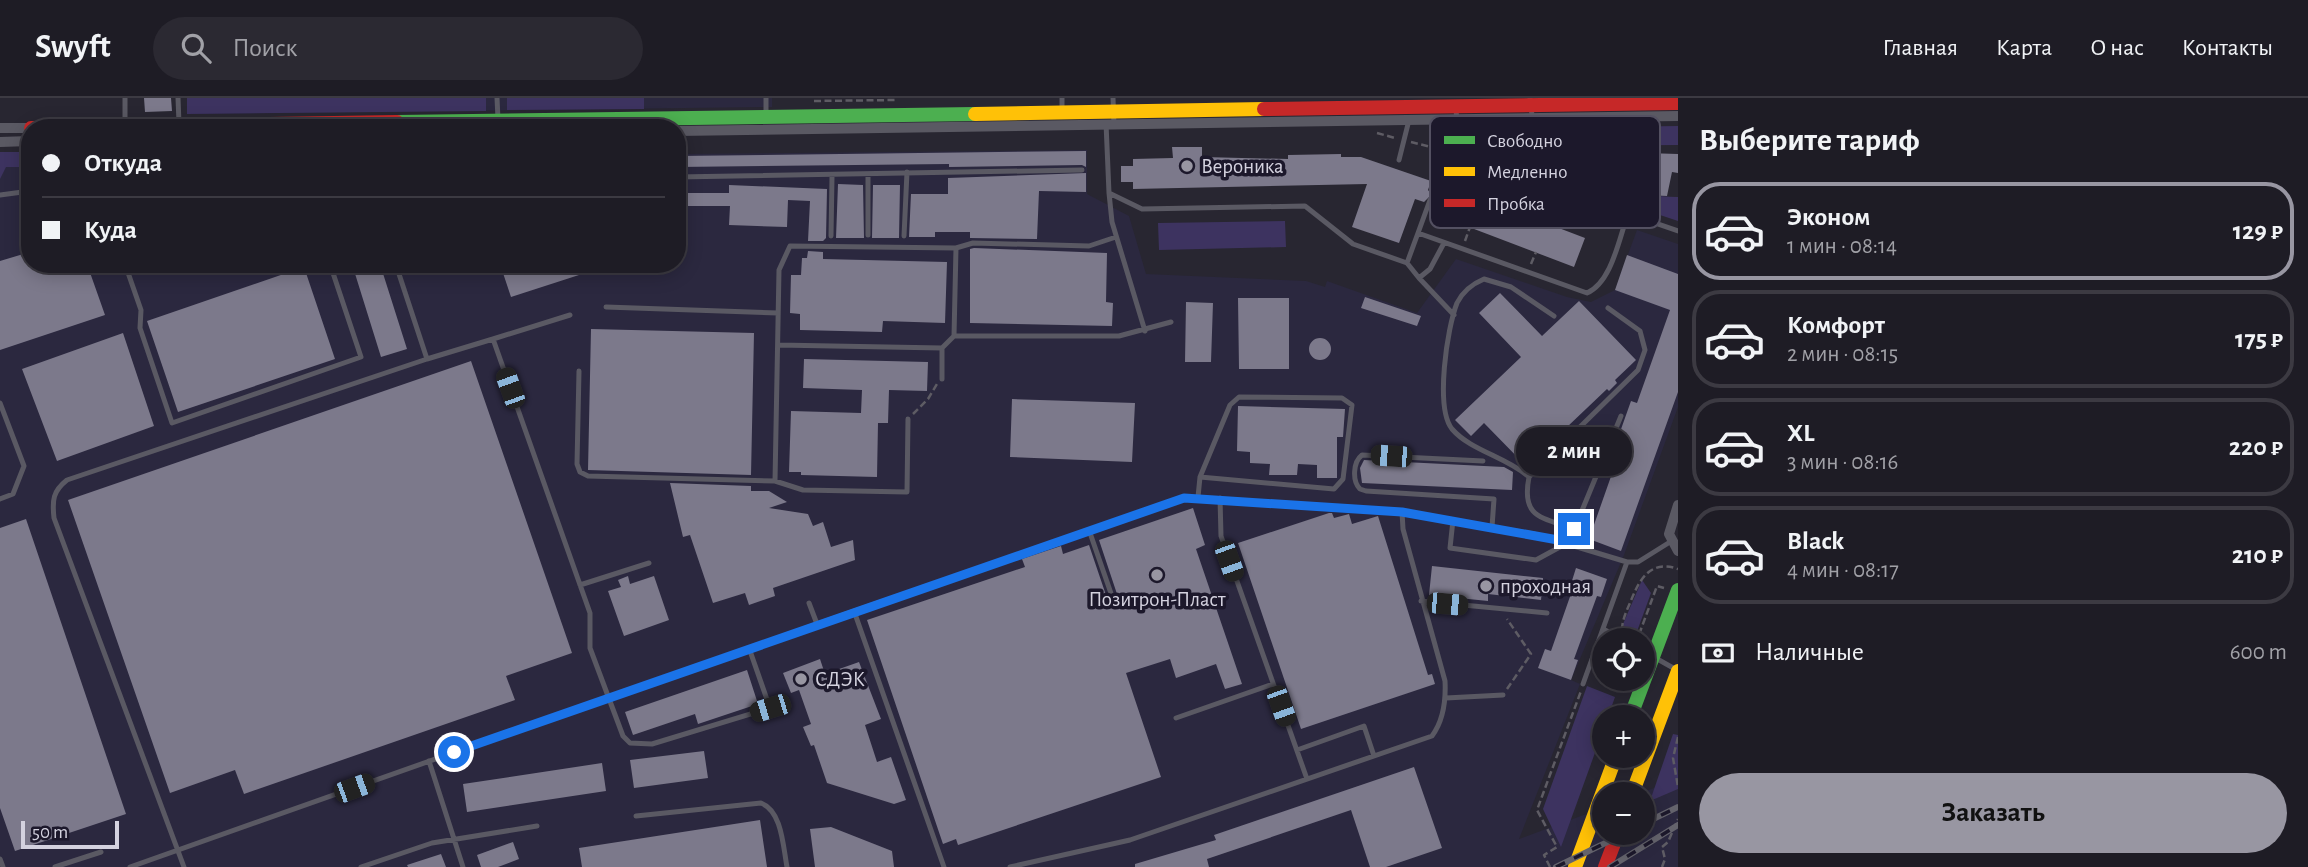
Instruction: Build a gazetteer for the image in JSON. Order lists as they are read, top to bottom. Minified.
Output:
{"places":["Вероника","Позитрон-Пласт","проходная","СДЭК"],"legend":["Свободно","Медленно","Пробка"],"scale_bar":"50 m","page":{"header":"Swyft","search":"Поиск","nav":["Главная","Карта","О нас","Контакты"],"heading":"Выберите тариф","banner":["Откуда","Куда"],"list":[{"name":"Эконом","note":"1 мин · 08:14","value":"129 ₽"},{"name":"Комфорт","note":"2 мин · 08:15","value":"175 ₽"},{"name":"XL","note":"3 мин · 08:16","value":"220 ₽"},{"name":"Black","note":"4 мин · 08:17","value":"210 ₽"}],"bubble":"2 мин","pay":["Наличные","600 m"],"map_buttons":["+","−"],"buttons":"Заказать","scale":"50 m"}}
